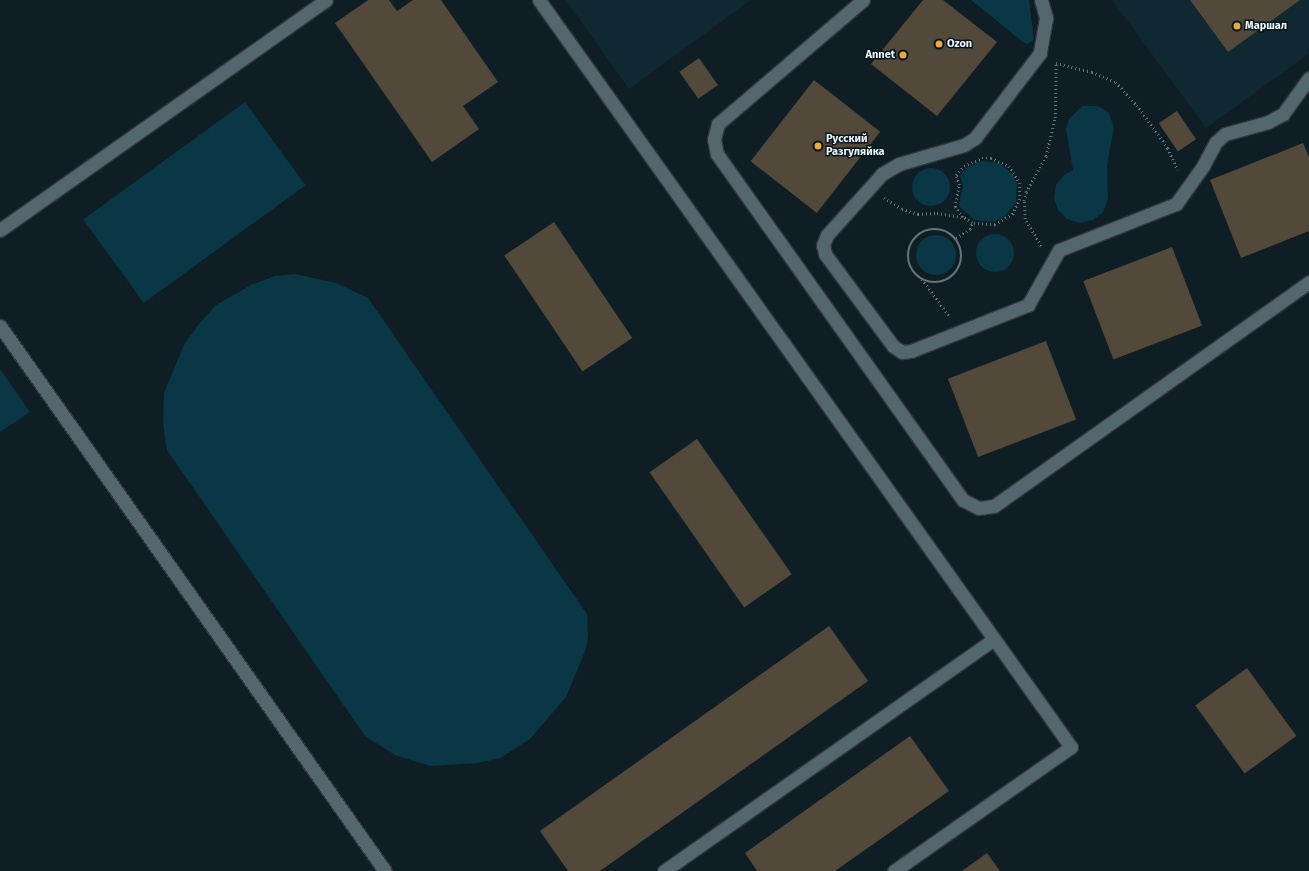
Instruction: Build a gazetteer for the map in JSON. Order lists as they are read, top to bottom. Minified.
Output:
{"places":["Маршал","Ozon","Annet","Русский Разгуляйка"]}
